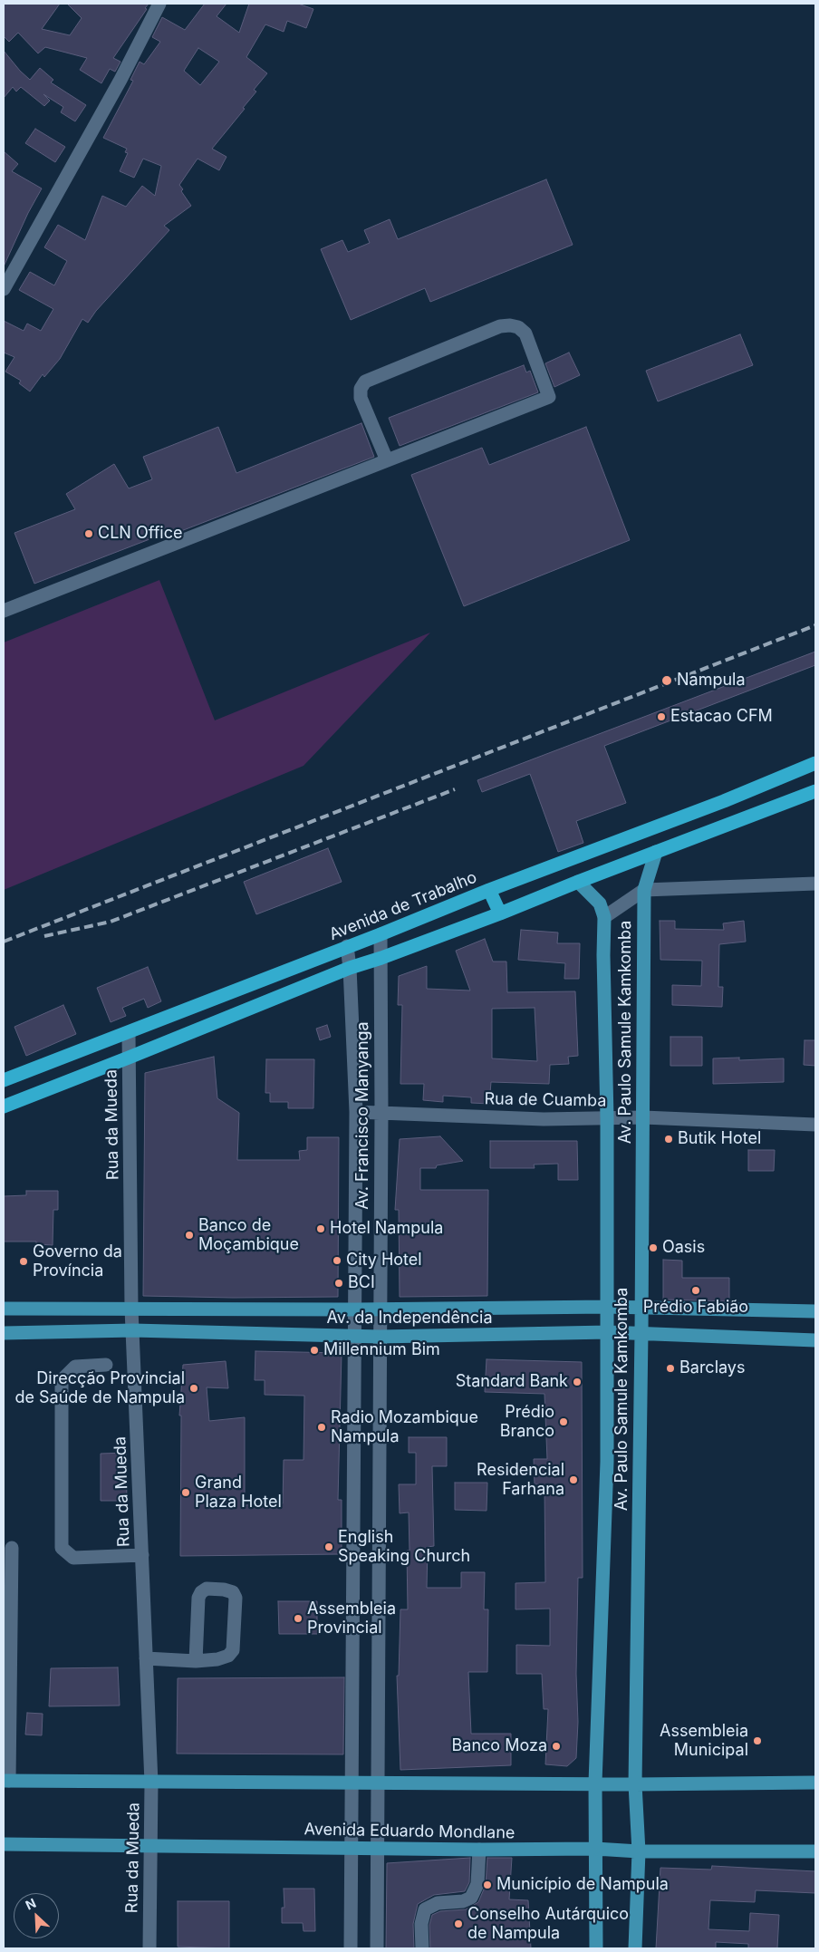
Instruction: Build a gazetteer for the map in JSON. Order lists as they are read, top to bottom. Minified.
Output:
{"streets":{"highway":["Avenida de Trabalho"],"main road":["Av. Paulo Samule Kamkomba","Av. da Independência","Avenida Eduardo Mondlane"],"street":["Rua de Cuamba","Av. Francisco Manyanga","Rua da Mueda"]},"crossings":[["Avenida de Trabalho","Av. Francisco Manyanga"],["Avenida de Trabalho","Rua da Mueda"],["Av. Paulo Samule Kamkomba","Rua de Cuamba"],["Av. Paulo Samule Kamkomba","Av. da Independência"],["Av. Paulo Samule Kamkomba","Avenida Eduardo Mondlane"],["Rua de Cuamba","Av. Francisco Manyanga"],["Av. Francisco Manyanga","Av. da Independência"],["Av. Francisco Manyanga","Avenida Eduardo Mondlane"],["Rua da Mueda","Av. da Independência"],["Rua da Mueda","Avenida Eduardo Mondlane"]],"places":["CLN Office","Nampula","Estacao CFM","Butik Hotel","Hotel Nampula","Banco de Moçambique","Oasis","City Hotel","Governo da Província","BCI","Prédio Fabião","Millennium Bim","Barclays","Standard Bank","Direcção Provincial de Saúde de Nampula","Prédio Branco","Radio Mozambique Nampula","Residencial Farhana","Grand Plaza Hotel","English Speaking Church","Assembleia Provincial","Assembleia Municipal","Banco Moza","Município de Nampula","Conselho Autárquico de Nampula"],"north":"top left"}
